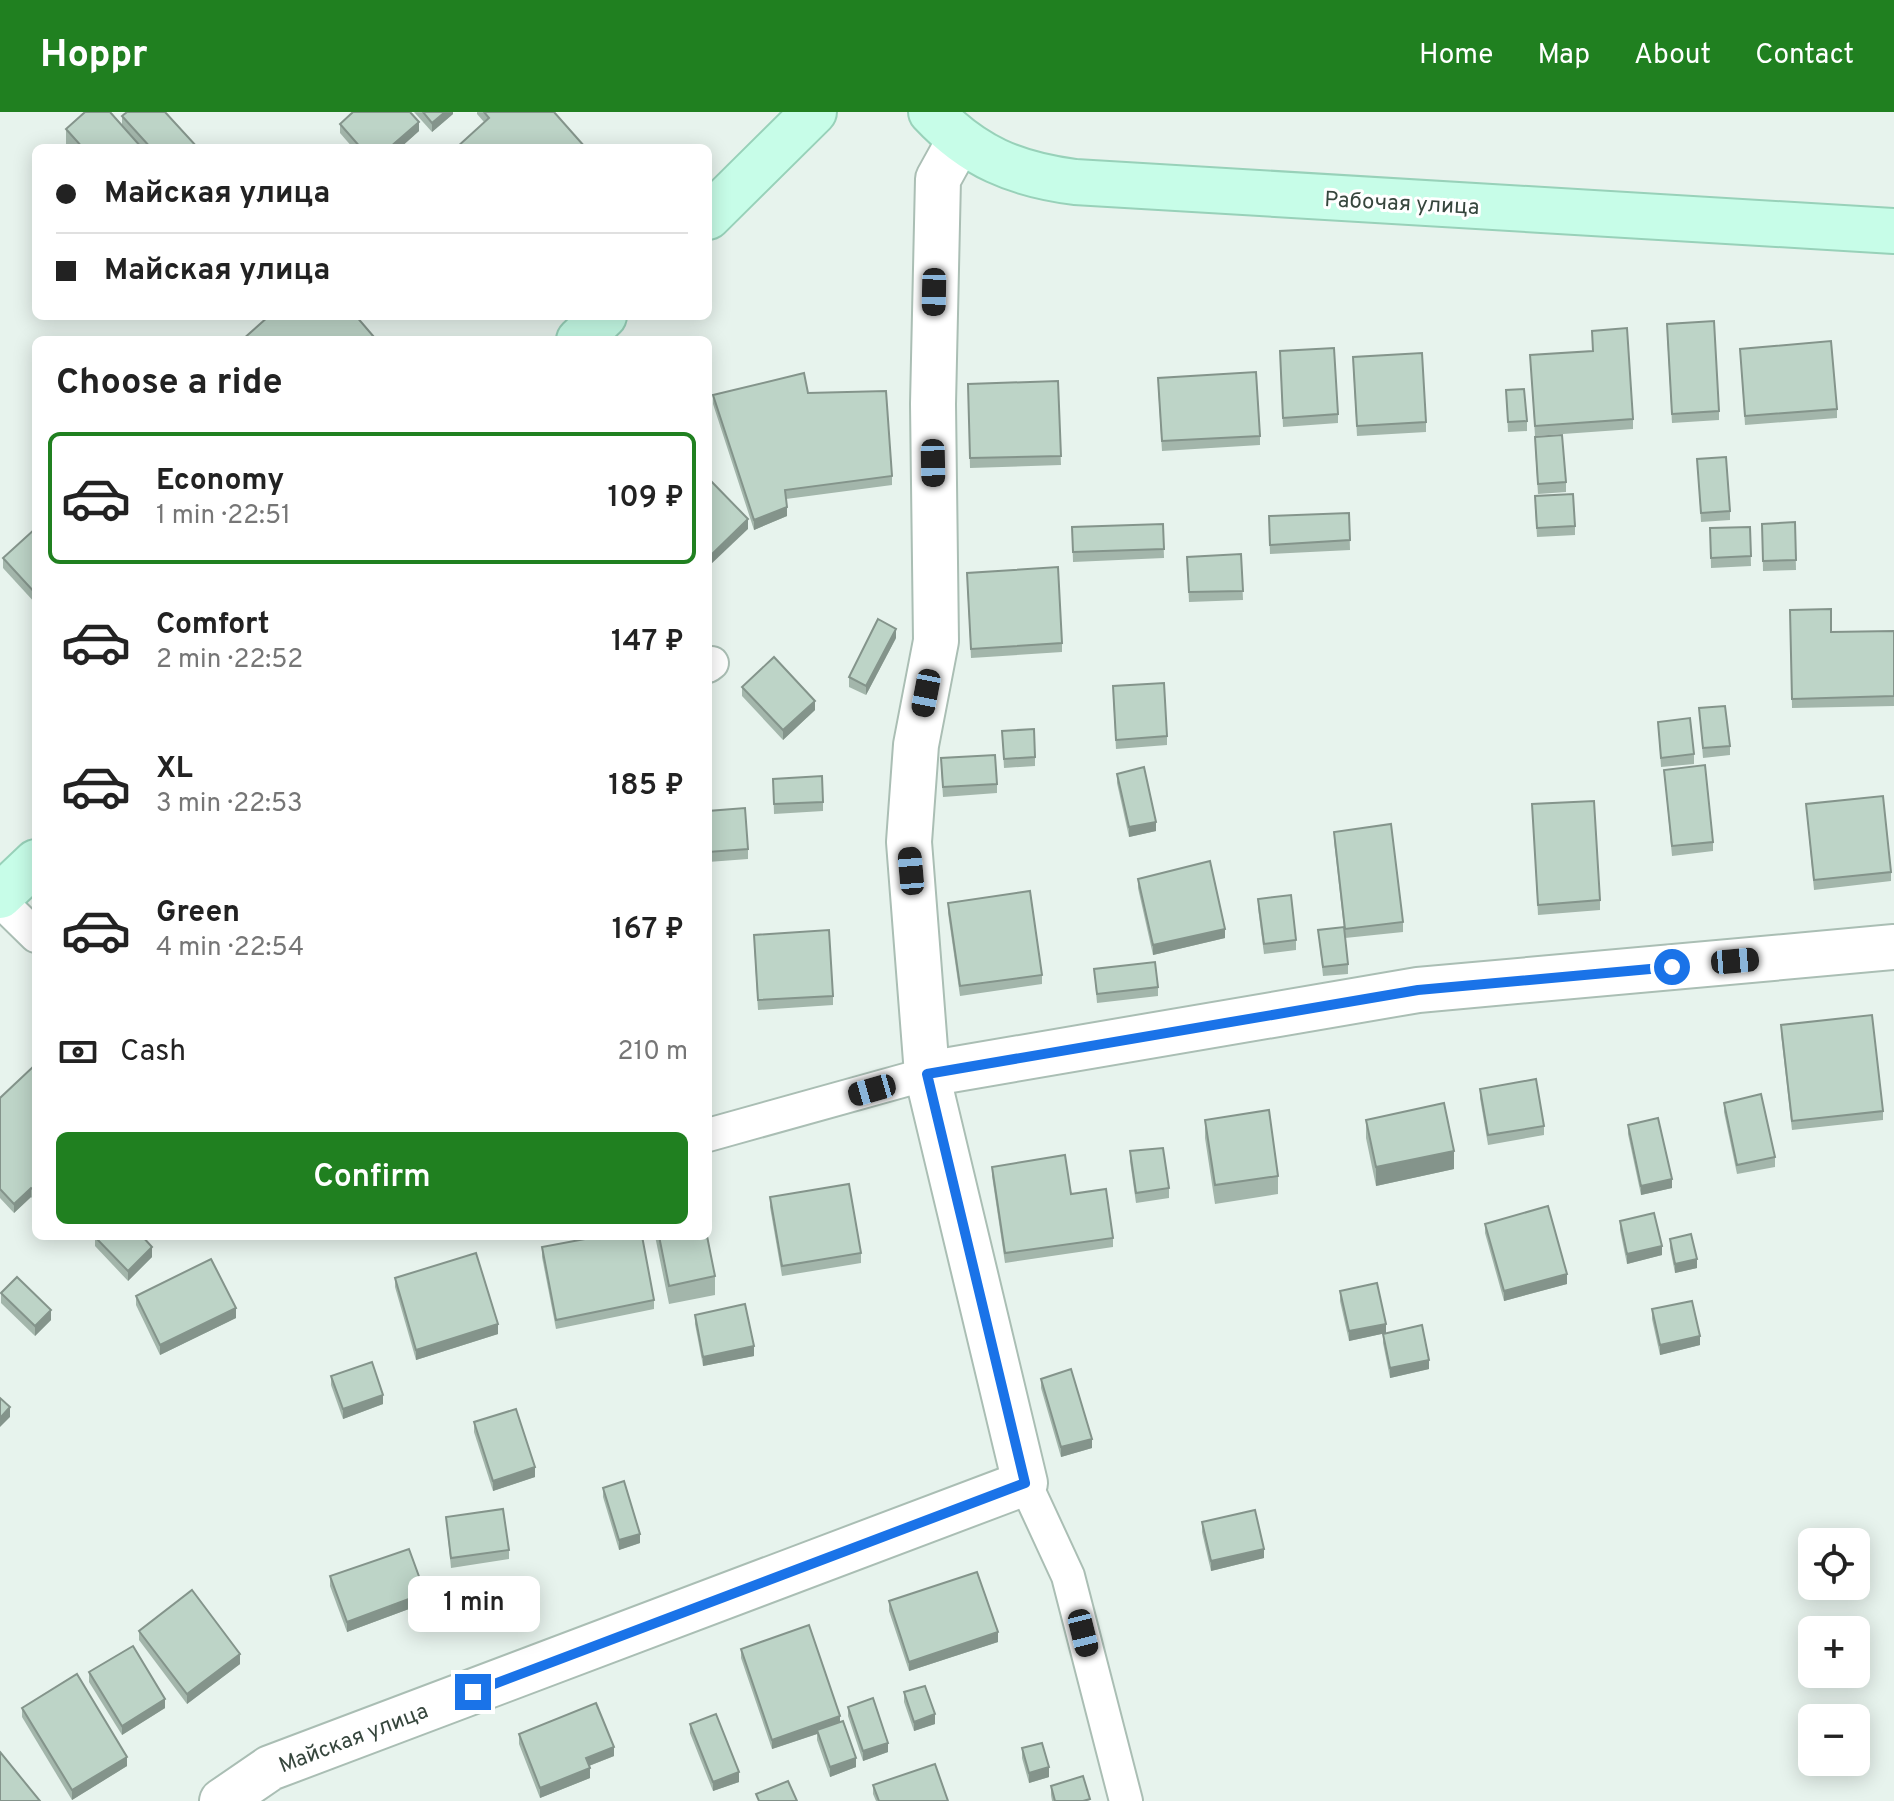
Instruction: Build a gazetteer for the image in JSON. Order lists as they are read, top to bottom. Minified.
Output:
{"streets":{"main road":["Рабочая улица"],"street":["Майская улица"]},"page":{"header":"Hoppr","nav":["Home","Map","About","Contact"],"banner":["Майская улица","Майская улица"],"heading":"Choose a ride","list":[{"name":"Economy","note":"1 min · 22:51","value":"109 ₽"},{"name":"Comfort","note":"2 min · 22:52","value":"147 ₽"},{"name":"XL","note":"3 min · 22:53","value":"185 ₽"},{"name":"Green","note":"4 min · 22:54","value":"167 ₽"}],"pay":["Cash","210 m"],"buttons":"Confirm","map_buttons":["+","−"],"bubble":"1 min"}}
